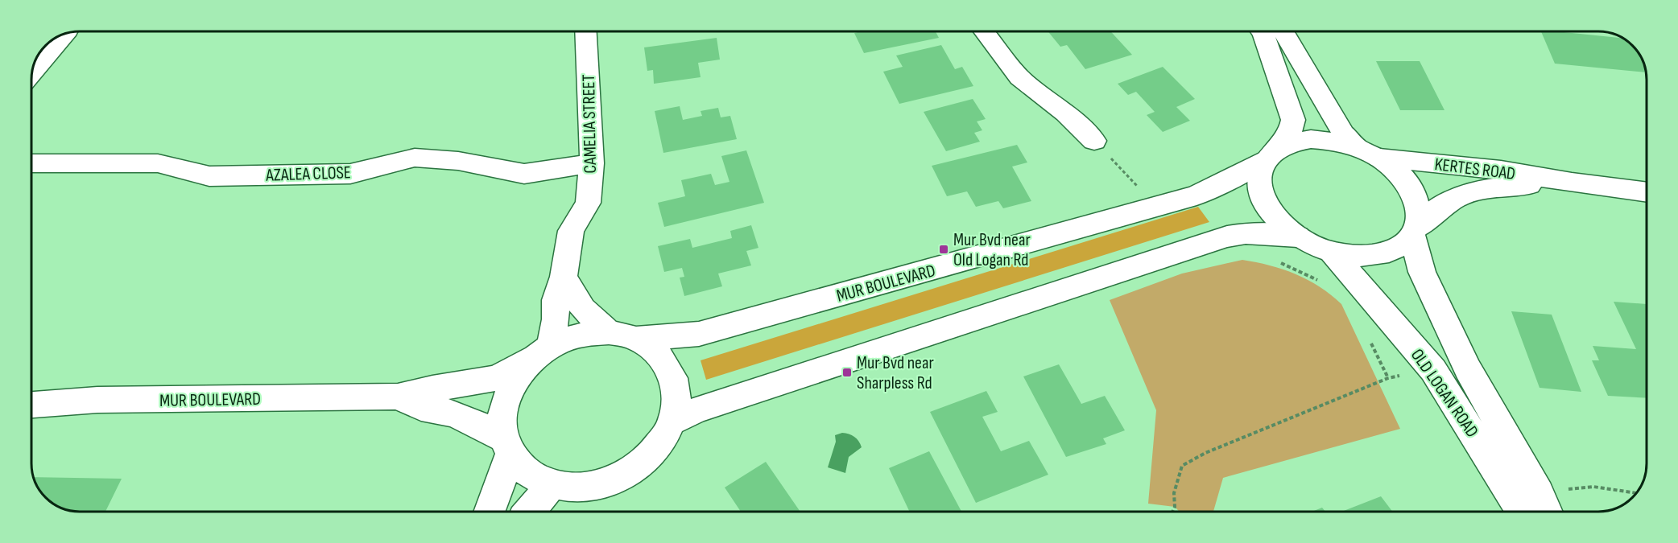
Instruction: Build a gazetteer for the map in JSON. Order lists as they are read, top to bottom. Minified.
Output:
{"streets":{"street":["CAMELIA STREET","KERTES ROAD","AZALEA CLOSE","MUR BOULEVARD","OLD LOGAN ROAD"]},"crossings":[["CAMELIA STREET","AZALEA CLOSE"],["CAMELIA STREET","MUR BOULEVARD"],["KERTES ROAD","MUR BOULEVARD"],["KERTES ROAD","OLD LOGAN ROAD"],["MUR BOULEVARD","OLD LOGAN ROAD"]],"places":{"transit":["Mur Bvd near Old Logan Rd","Mur Bvd near Sharpless Rd"]}}
